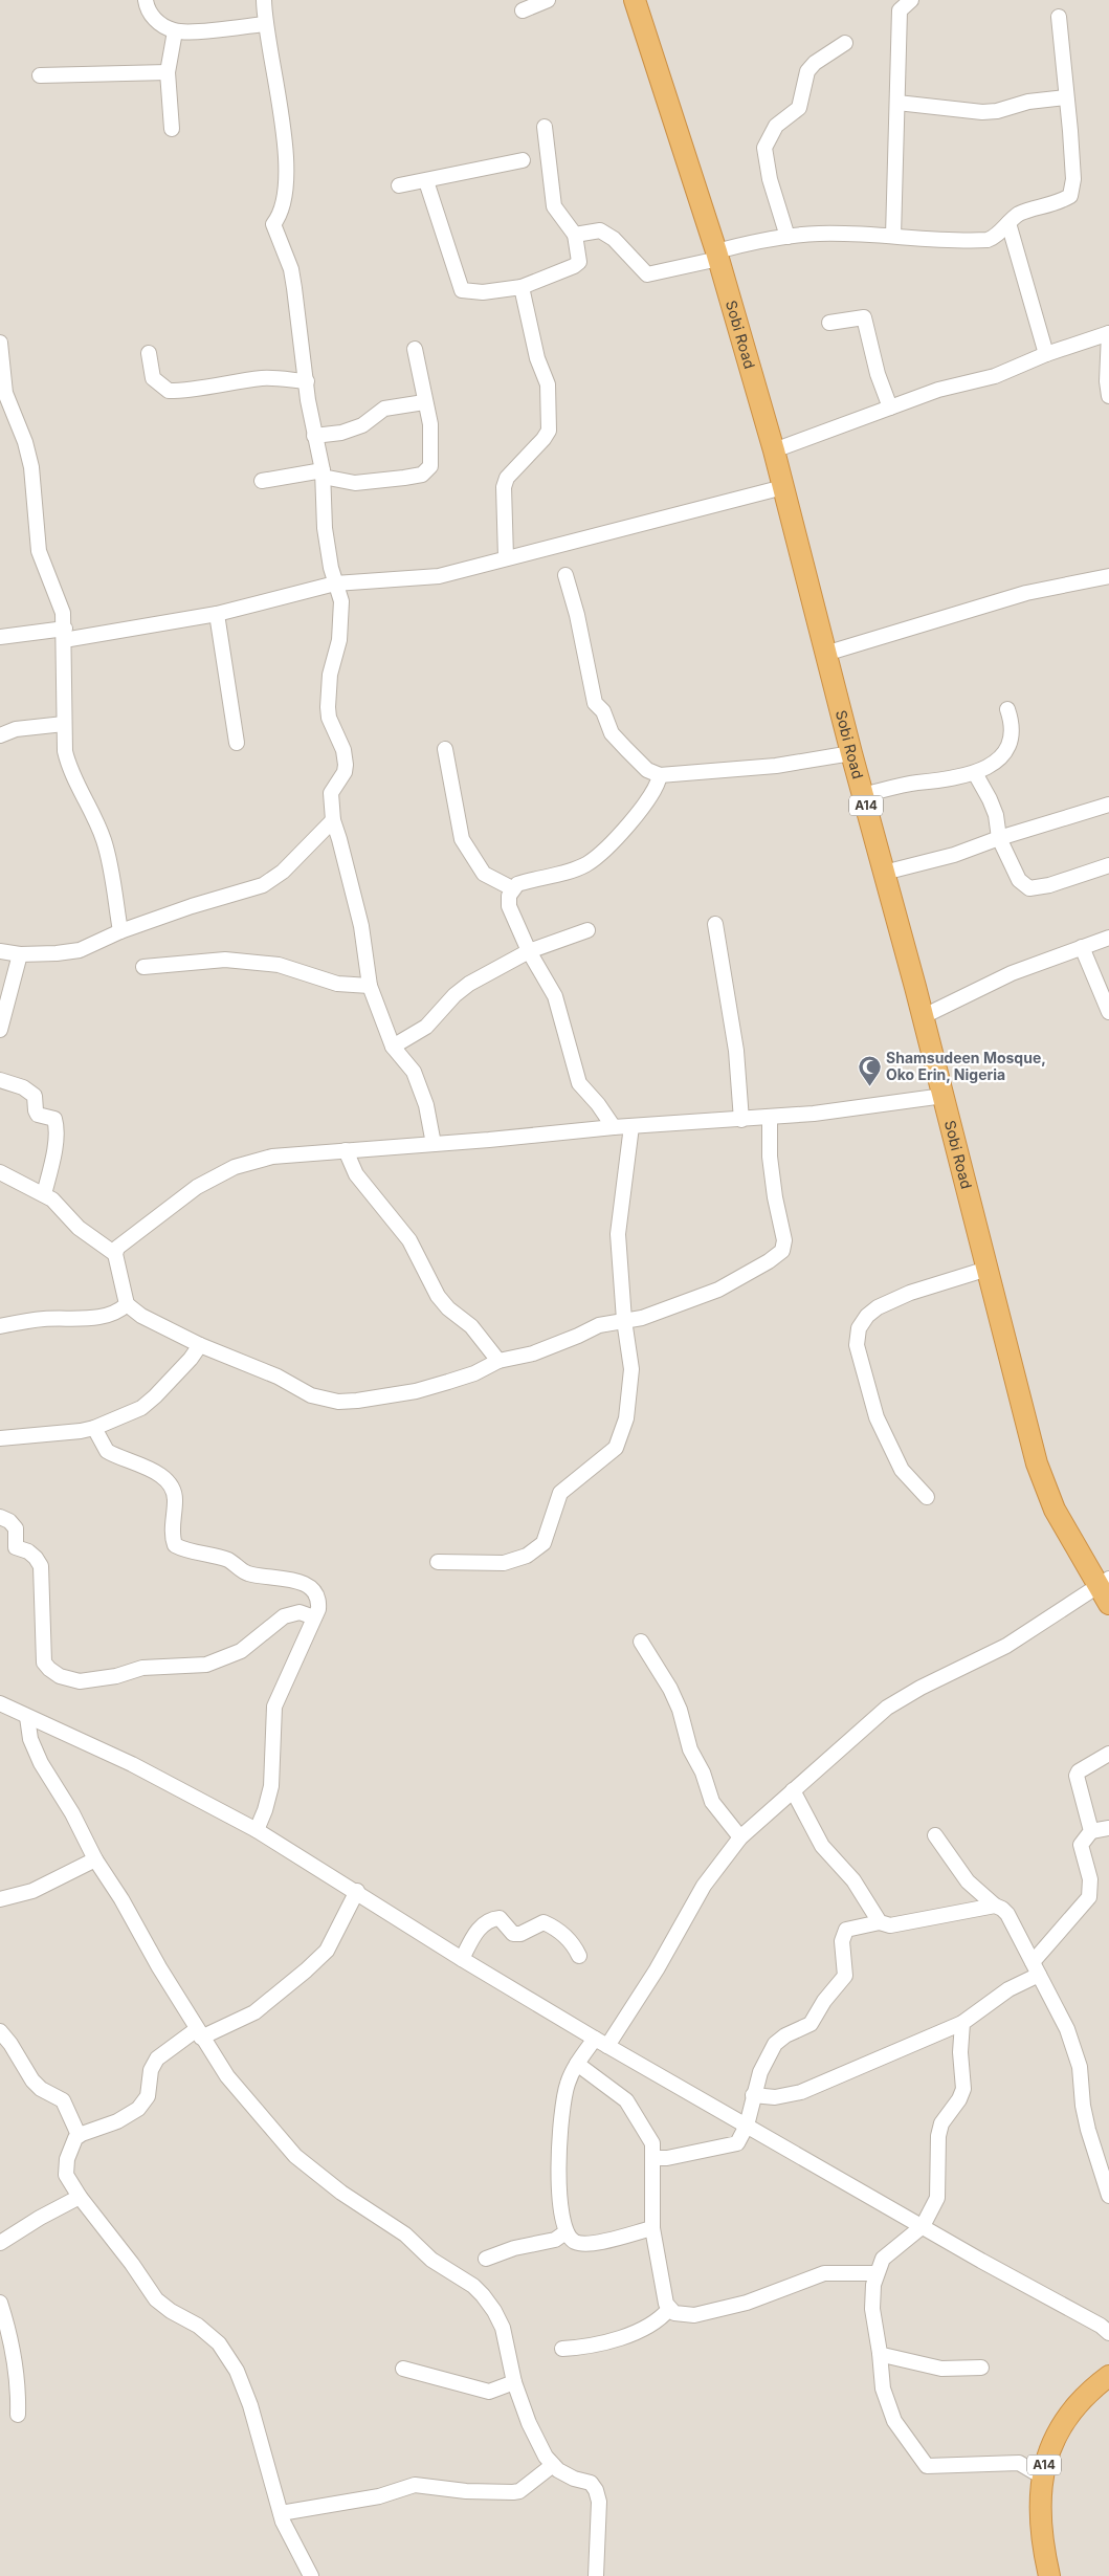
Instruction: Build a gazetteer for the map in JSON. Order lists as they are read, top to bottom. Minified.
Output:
{"streets":{"highway":["Sobi Road","A14"]},"places":{"mosque":["Shamsudeen Mosque, Oko Erin, Nigeria"]}}
